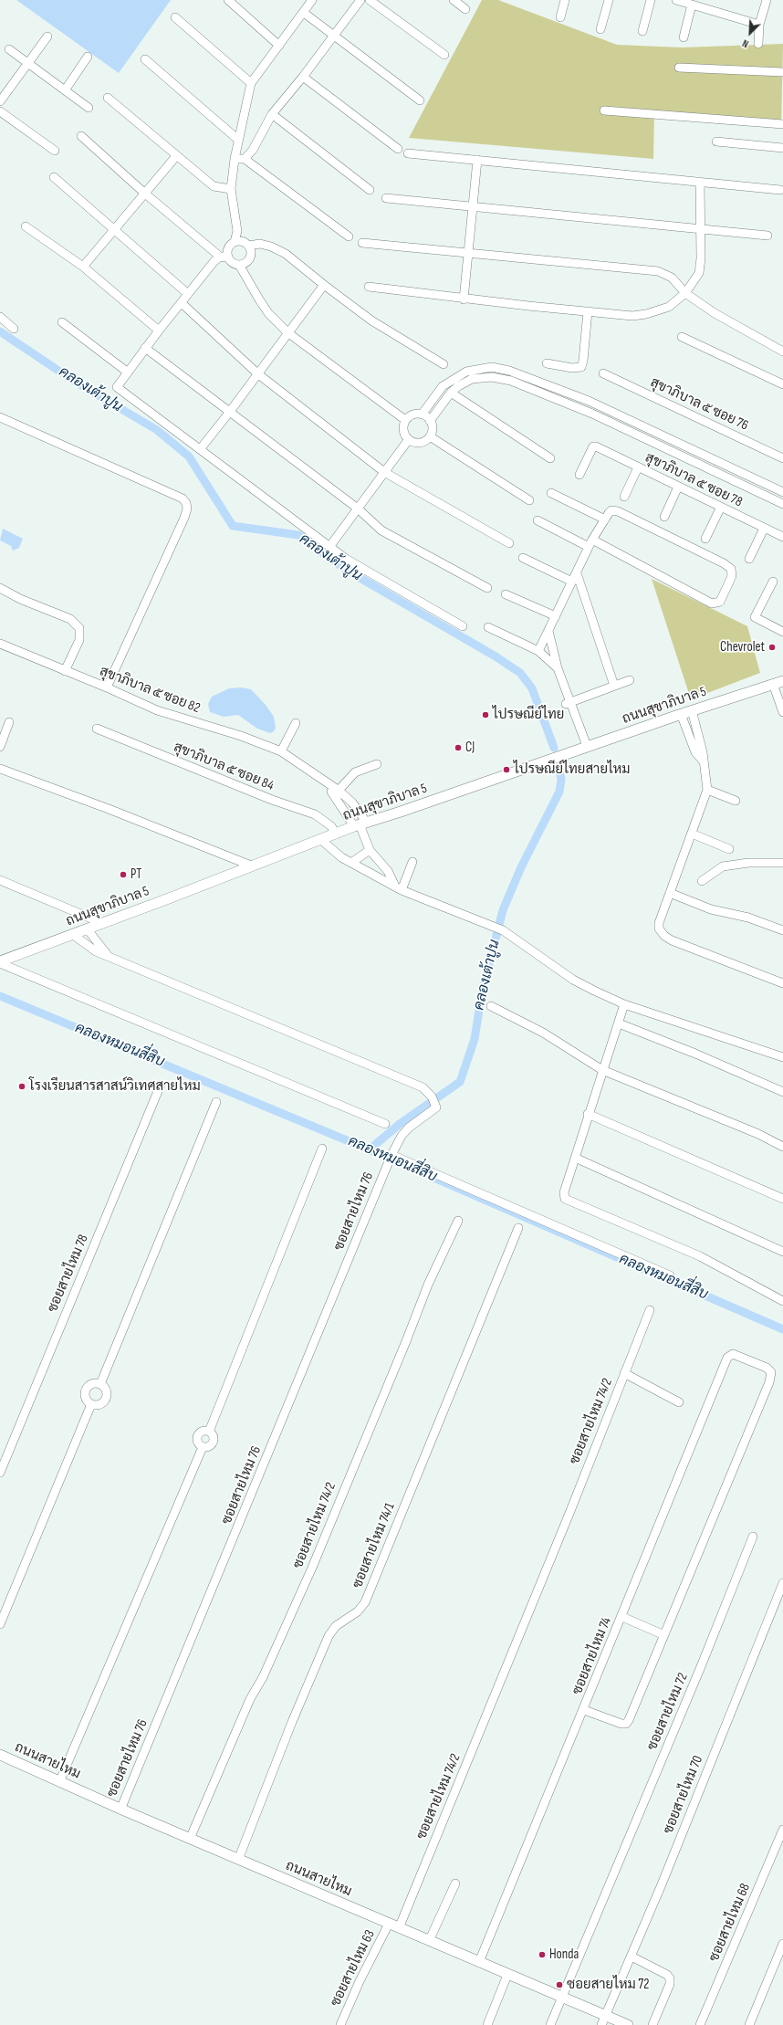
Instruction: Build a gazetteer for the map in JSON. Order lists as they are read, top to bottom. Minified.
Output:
{"streets":{"main road":["ถนนสุขาภิบาล 5","ถนนสายไหม"],"street":["สุขาภิบาล ๕ ซอย 76","สุขาภิบาล ๕ ซอย 78","สุขาภิบาล ๕ ซอย 82","สุขาภิบาล ๕ ซอย 84","ซอยสายไหม 76","ซอยสายไหม 78","ซอยสายไหม 74/2","ซอยสายไหม 74/1","ซอยสายไหม 74","ซอยสายไหม 72","ซอยสายไหม 70","ซอยสายไหม 68","ซอยสายไหม 63"]},"crossings":[["สุขาภิบาล ๕ ซอย 82","ถนนสุขาภิบาล 5"],["ถนนสุขาภิบาล 5","สุขาภิบาล ๕ ซอย 84"],["ซอยสายไหม 76","ถนนสายไหม"],["ซอยสายไหม 74/2","ถนนสายไหม"],["ซอยสายไหม 74/1","ถนนสายไหม"],["ซอยสายไหม 74","ถนนสายไหม"],["ซอยสายไหม 72","ถนนสายไหม"],["ถนนสายไหม","ซอยสายไหม 70"],["ถนนสายไหม","ซอยสายไหม 63"]],"water":["คลองเต้าปูน","คลองหมอนสี่สิบ"],"places":["Chevrolet","ไปรษณีย์ไทย","CJ","ไปรษณีย์ไทยสายไหม","PT","โรงเรียนสารสาสน์วิเทศสายไหม","Honda","ซอยสายไหม 72"],"north":"bottom left"}
